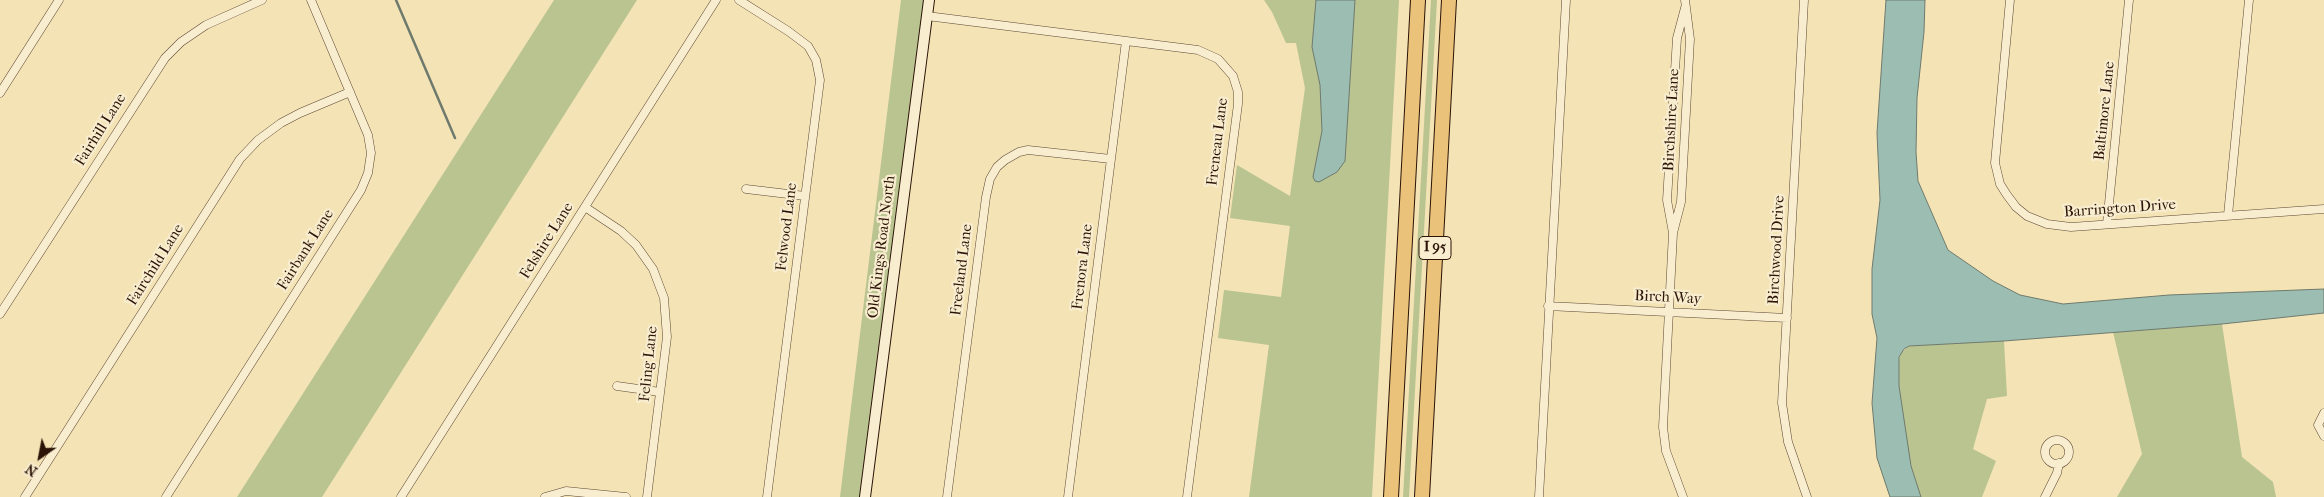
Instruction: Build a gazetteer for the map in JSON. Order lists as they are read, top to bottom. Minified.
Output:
{"streets":{"highway":["I 95"],"street":["Baltimore Lane","Birchshire Lane","Fairhill Lane","Freneau Lane","Barrington Drive","Felwood Lane","Felshire Lane","Old Kings Road North","Fairbank Lane","Birchwood Drive","Fairchild Lane","Frenora Lane","Freeland Lane","Birch Way","Feling Lane"]},"crossings":[["Baltimore Lane","Barrington Drive"],["Birchshire Lane","Birch Way"],["Freneau Lane","Old Kings Road North"],["Freneau Lane","Frenora Lane"],["Felshire Lane","Feling Lane"],["Fairbank Lane","Fairchild Lane"],["Birchwood Drive","Birch Way"],["Frenora Lane","Freeland Lane"]],"north":"bottom left"}
